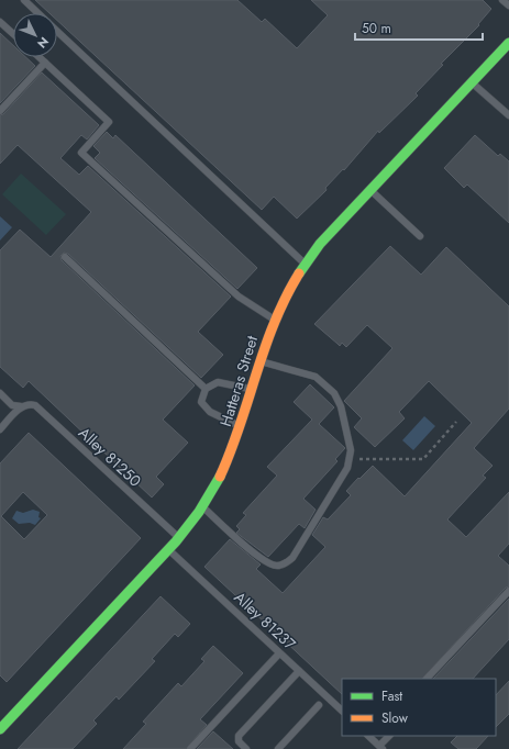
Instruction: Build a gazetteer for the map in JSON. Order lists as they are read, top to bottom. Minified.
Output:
{"streets":{"street":["Hatteras Street"],"lane":["Alley 81250","Alley 81237"]},"crossings":[["Hatteras Street","Alley 81250"],["Hatteras Street","Alley 81237"]],"legend":["Fast","Slow"],"scale_bar":"50 m","north":"bottom right"}
